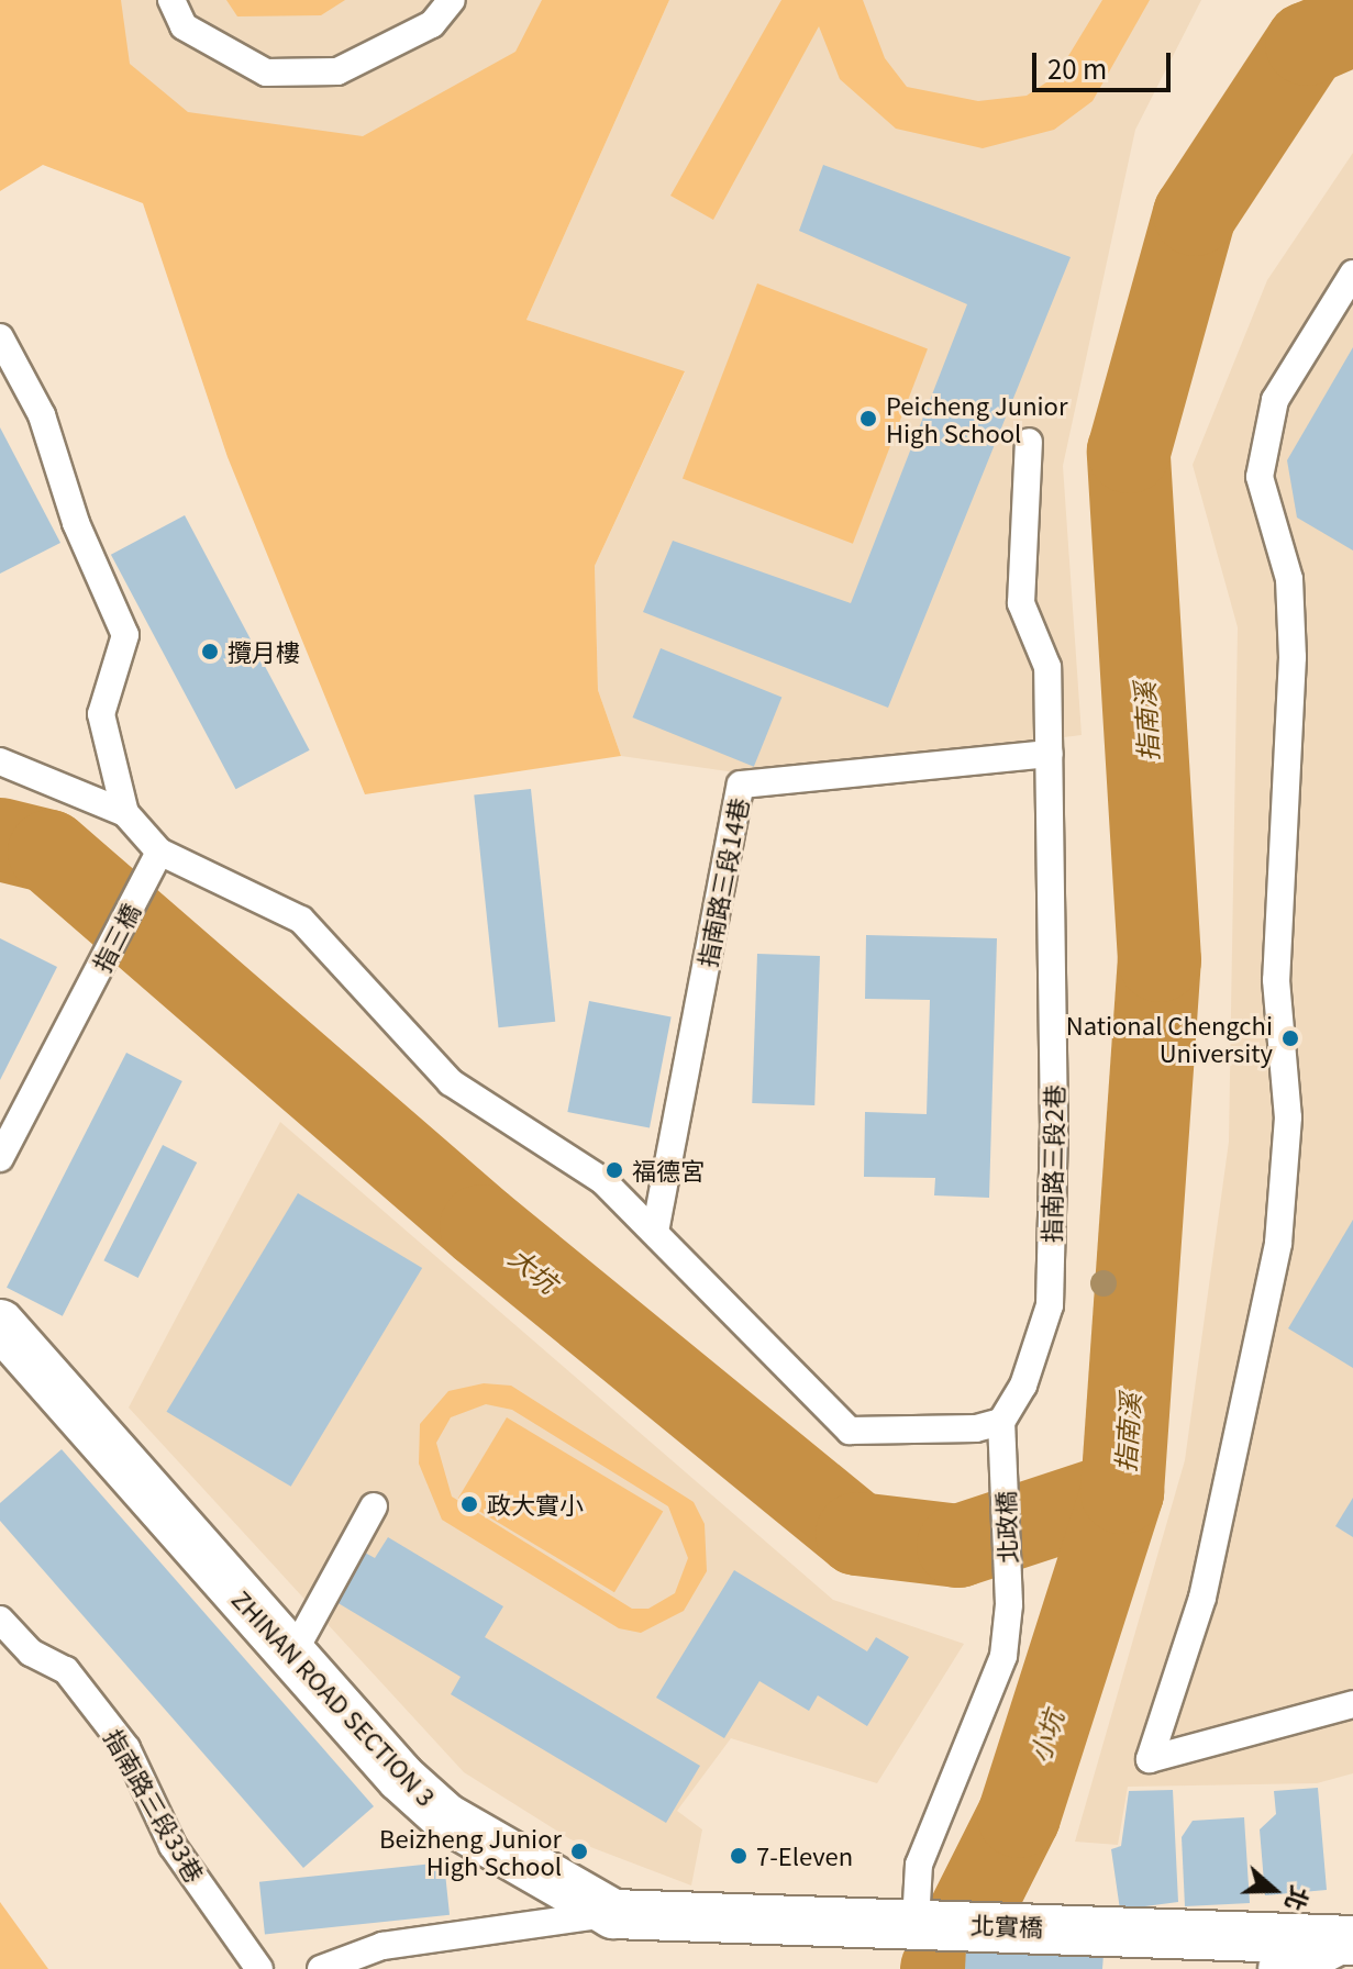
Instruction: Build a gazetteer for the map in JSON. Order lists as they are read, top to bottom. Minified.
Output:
{"streets":{"street":["ZHINAN ROAD SECTION 3","北實橋"],"lane":["指南路三段14巷","指三橋","指南路三段2巷","北政橋","指南路三段33巷"]},"crossings":[["指南路三段14巷","指南路三段2巷"],["指南路三段2巷","北政橋"],["北政橋","ZHINAN ROAD SECTION 3"],["北政橋","北實橋"],["ZHINAN ROAD SECTION 3","北實橋"]],"water":["指南溪","大坑","小坑"],"places":["Peicheng Junior High School","攬月樓","National Chengchi University","福德宮","政大實小","Beizheng Junior High School","7-Eleven"],"scale_bar":"20 m","north":"right"}
